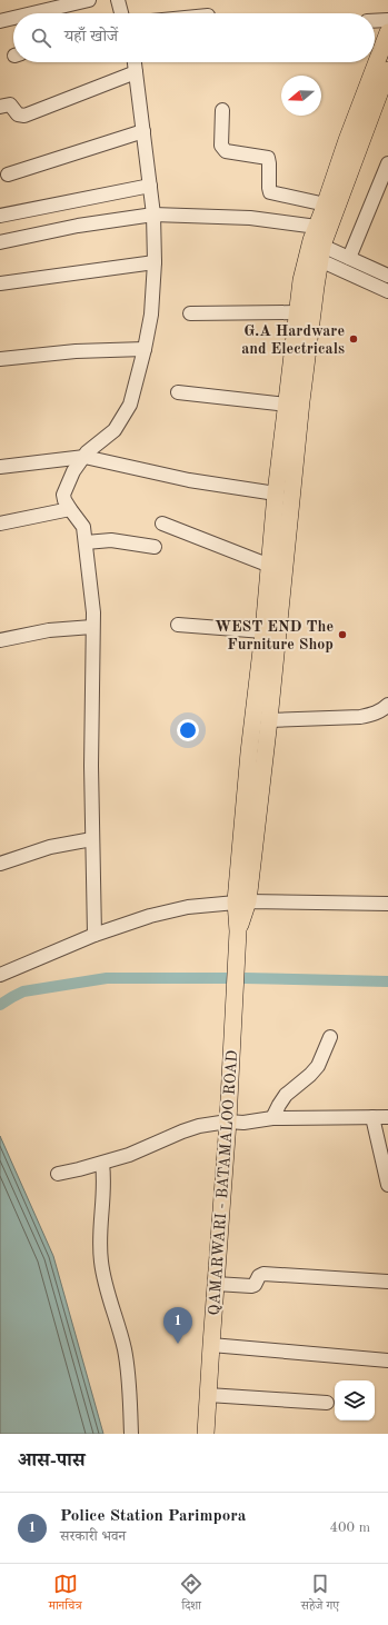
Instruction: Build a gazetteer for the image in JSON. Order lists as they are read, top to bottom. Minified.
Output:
{"streets":{"main road":["QAMARWARI - BATAMALOO ROAD"]},"places":["G.A Hardware and Electricals","WEST END The Furniture Shop"],"north":"left","page":{"search":"यहाँ खोजें","pins":"1","heading":"आस-पास","list":[{"mark":"1","name":"Police Station Parimpora","note":"सरकारी भवन","value":"400 m"}],"nav":["मानचित्र","दिशा","सहेजे गए"]}}
